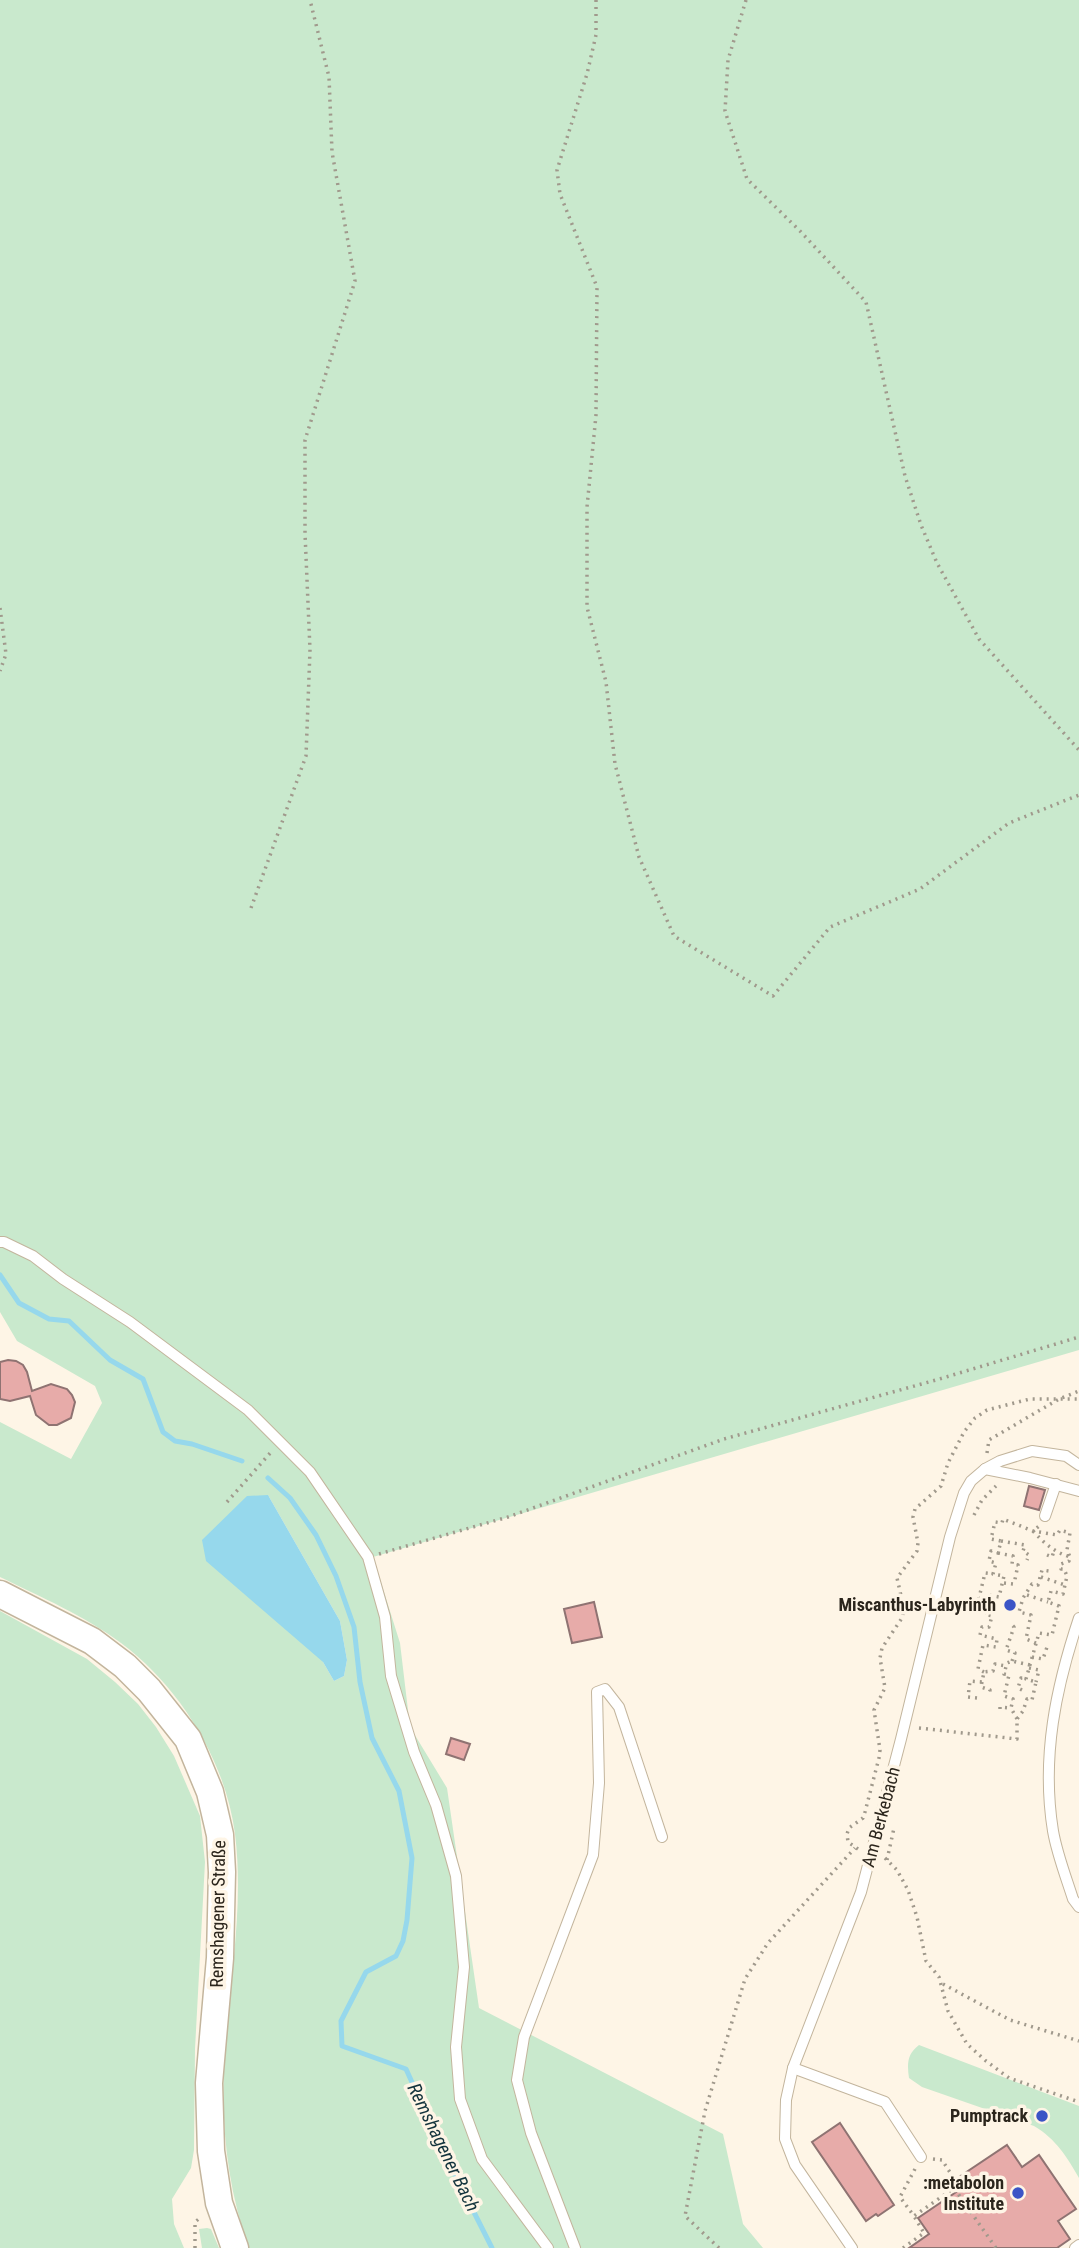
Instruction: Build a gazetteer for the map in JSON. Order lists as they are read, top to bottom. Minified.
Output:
{"streets":{"main road":["Remshagener Straße"],"lane":["Am Berkebach"]},"water":["Remshagener Bach"],"places":["Miscanthus-Labyrinth","Pumptrack",":metabolon Institute"]}
